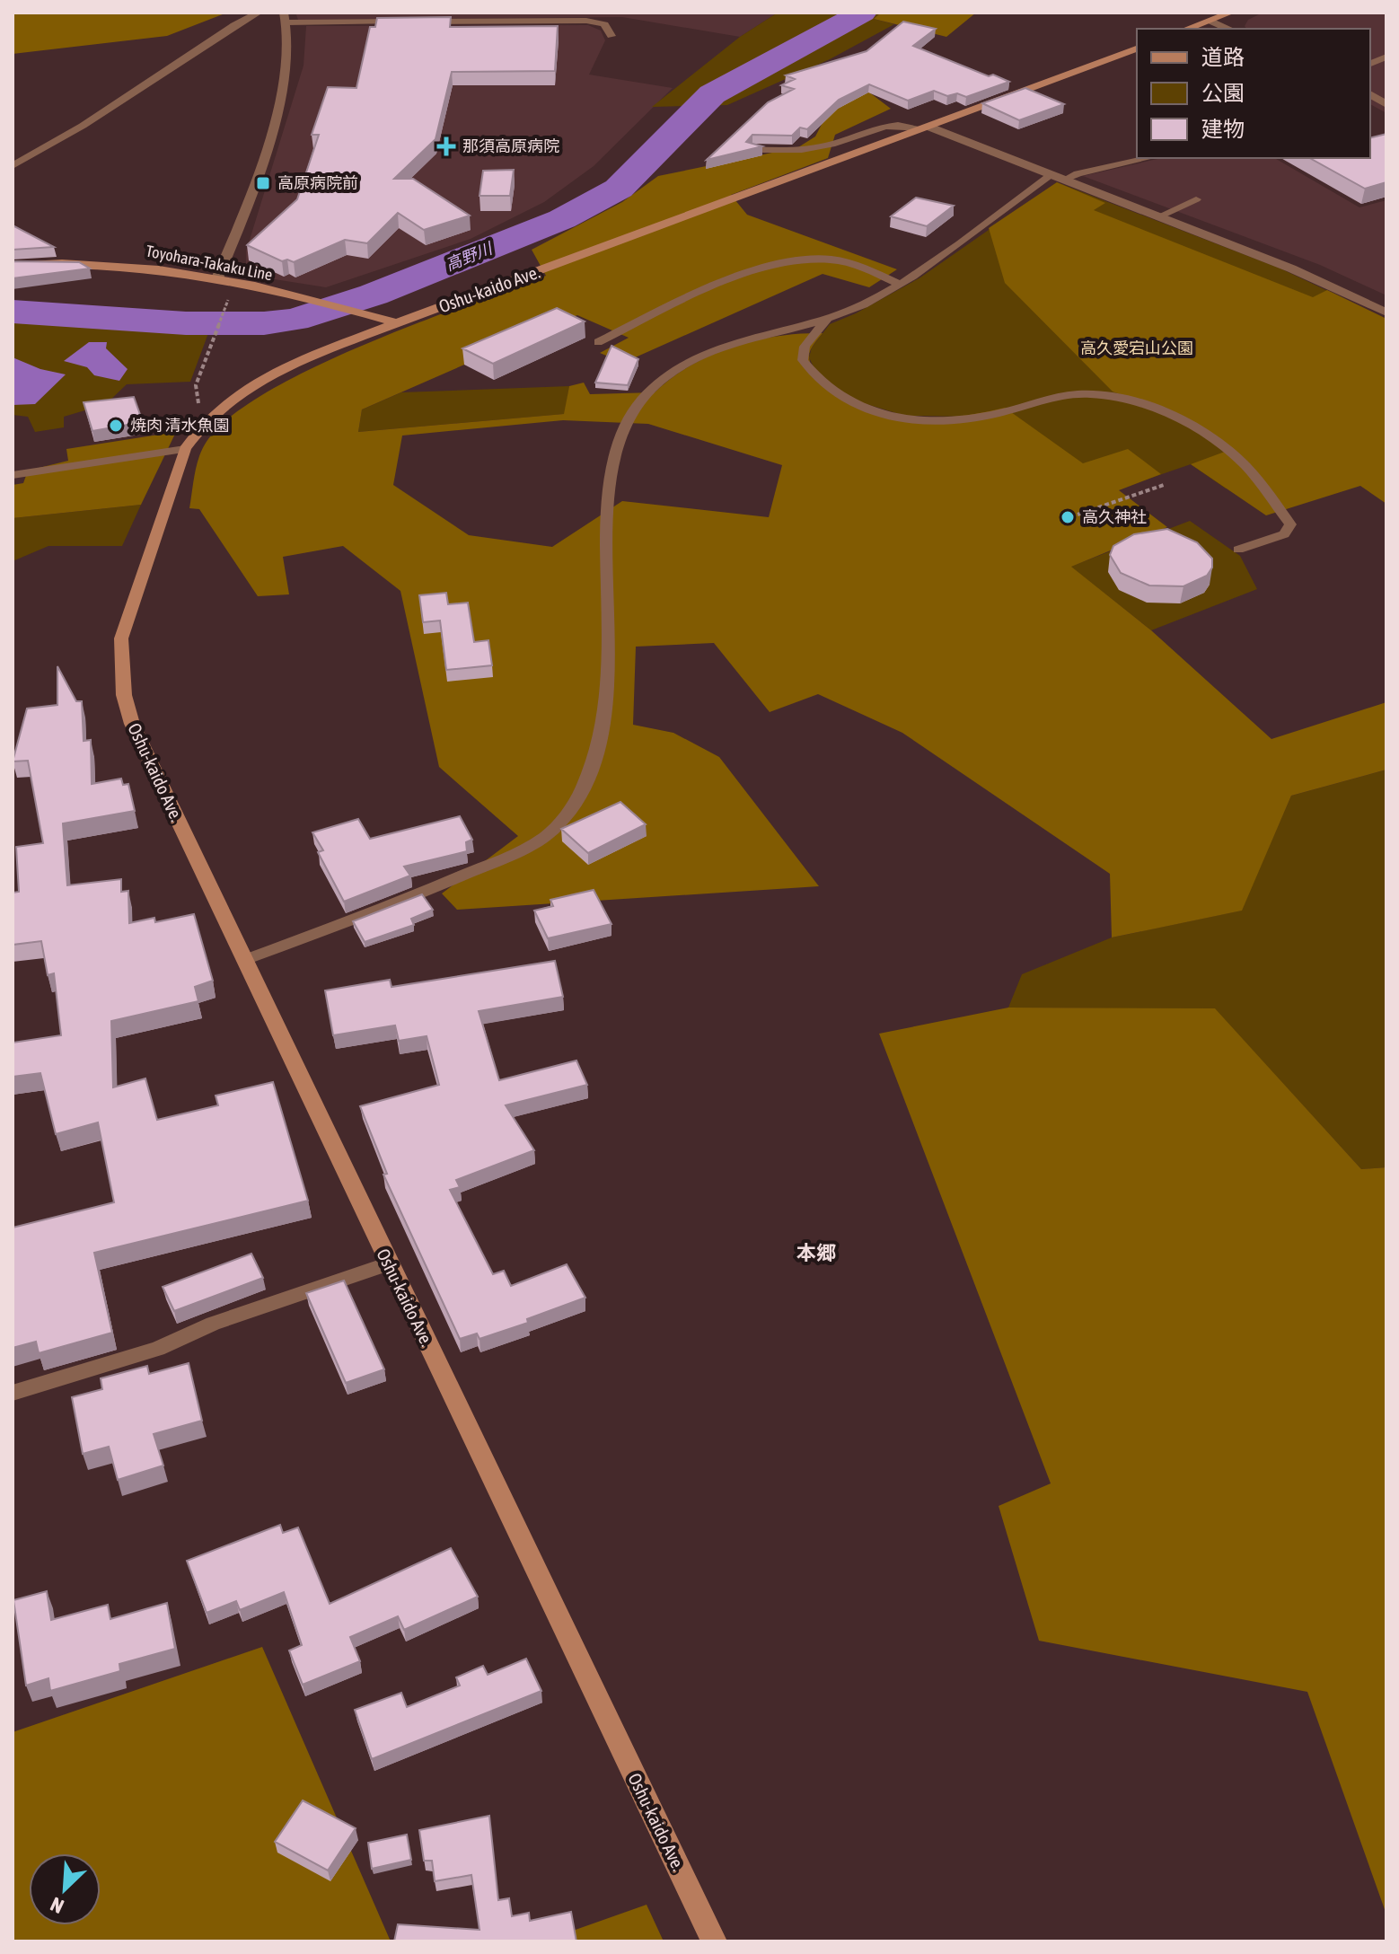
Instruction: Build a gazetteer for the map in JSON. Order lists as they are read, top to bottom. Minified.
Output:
{"streets":{"main road":["Toyohara-Takaku Line","Oshu-kaido Ave."]},"crossings":[["Toyohara-Takaku Line","Oshu-kaido Ave."]],"districts":["本郷"],"water":["高野川"],"parks":["高久愛宕山公園"],"places":{"health":["那須高原病院"],"transit":["高原病院前"],"other":["焼肉 清水魚園","高久神社"]},"legend":["道路","公園","建物"],"north":"bottom left"}
